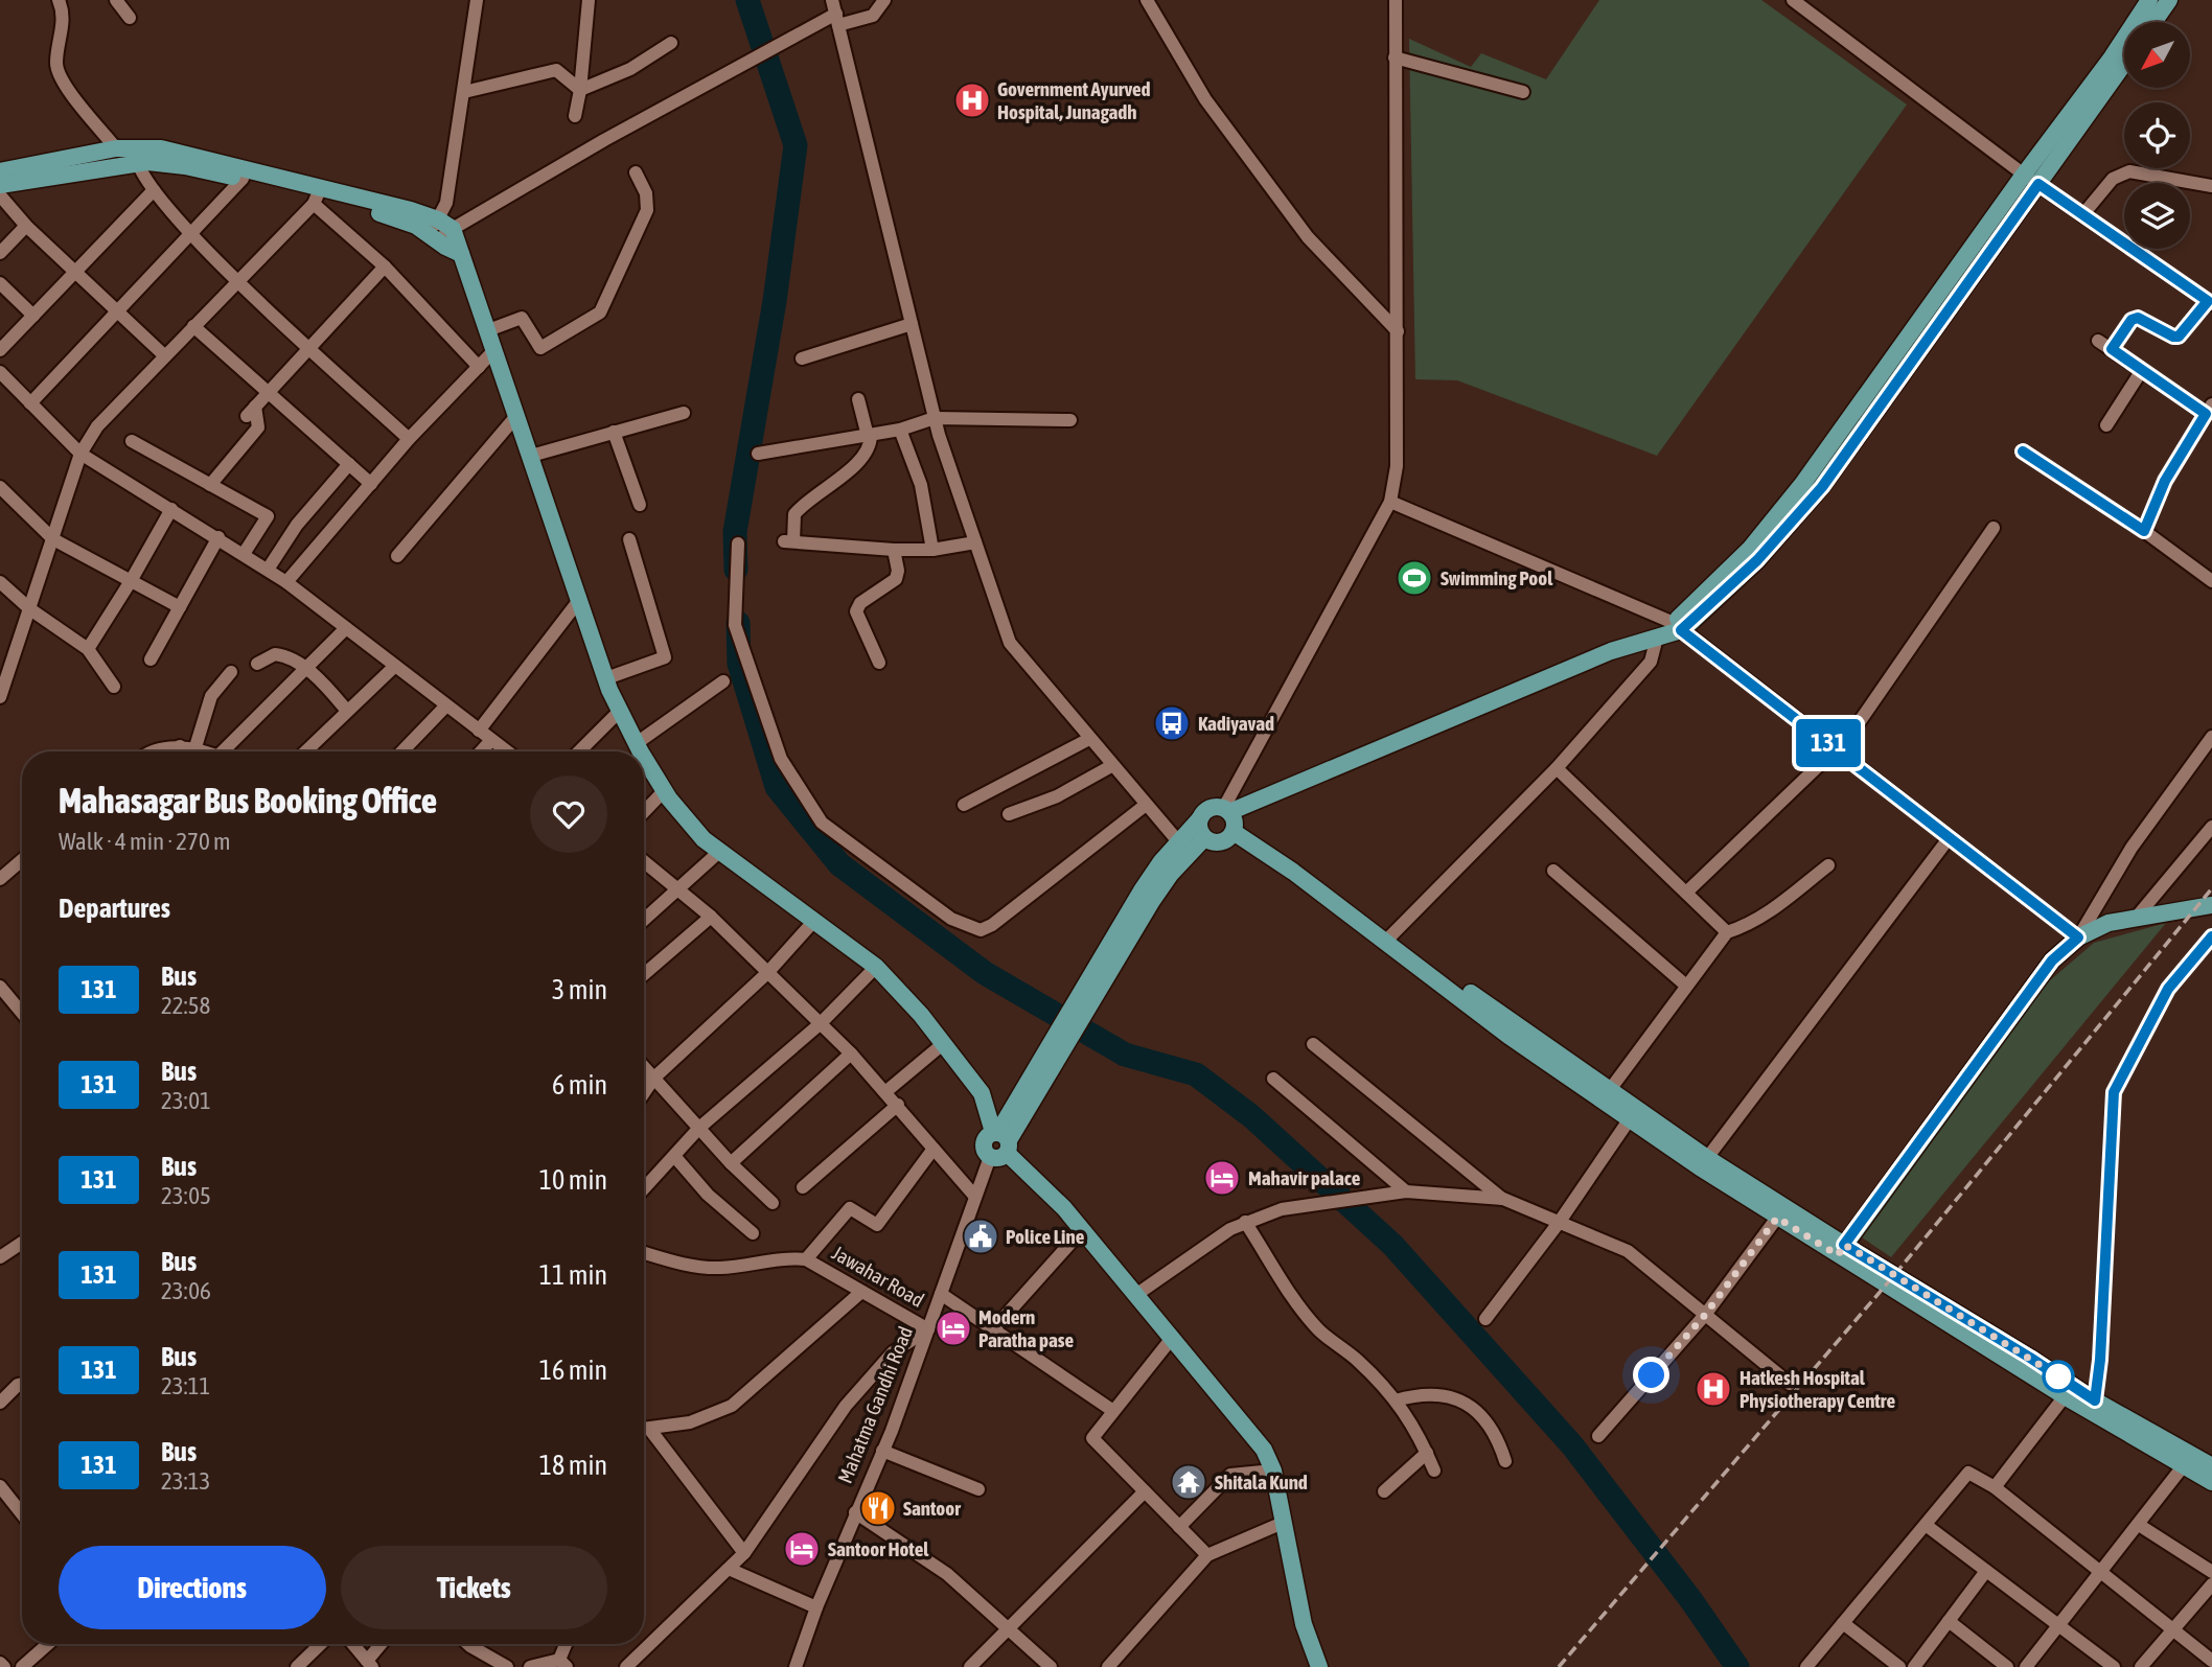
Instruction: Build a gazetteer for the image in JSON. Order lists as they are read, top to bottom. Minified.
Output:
{"streets":{"street":["Jawahar Road","Mahatma Gandhi Road"]},"crossings":[["Jawahar Road","Mahatma Gandhi Road"]],"places":{"hospital":["Government Ayurved Hospital, Junagadh","Hatkesh Hospital Physiotherapy Centre"],"sports":["Swimming Pool"],"bus stop":["Kadiyavad"],"hotel":["Mahavir palace","Modern Paratha pase","Santoor Hotel"],"public building":["Police Line"],"temple":["Shitala Kund"],"restaurant":["Santoor"]},"lines":["bus line 131"],"north":"bottom left","page":{"on_map":"131","heading":[["Mahasagar Bus Booking Office","Walk · 4 min · 270 m"],"Departures"],"list":[{"mark":"131","name":"Bus","note":"22:58","value":"3 min"},{"mark":"131","name":"Bus","note":"23:01","value":"6 min"},{"mark":"131","name":"Bus","note":"23:05","value":"10 min"},{"mark":"131","name":"Bus","note":"23:06","value":"11 min"},{"mark":"131","name":"Bus","note":"23:11","value":"16 min"},{"mark":"131","name":"Bus","note":"23:13","value":"18 min"}],"buttons":["Directions","Tickets"]}}
